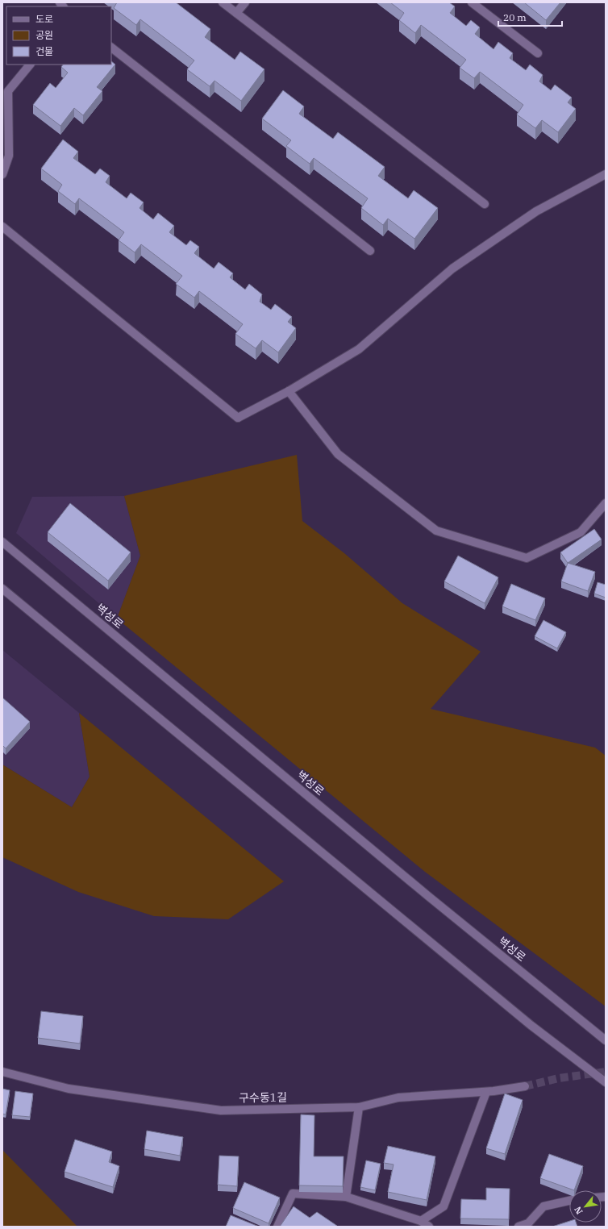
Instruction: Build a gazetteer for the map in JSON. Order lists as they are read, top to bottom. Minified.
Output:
{"streets":{"street":["벽성로","구수동1길"]},"legend":["도로","공원","건물"],"scale_bar":"20 m","north":"bottom left"}
